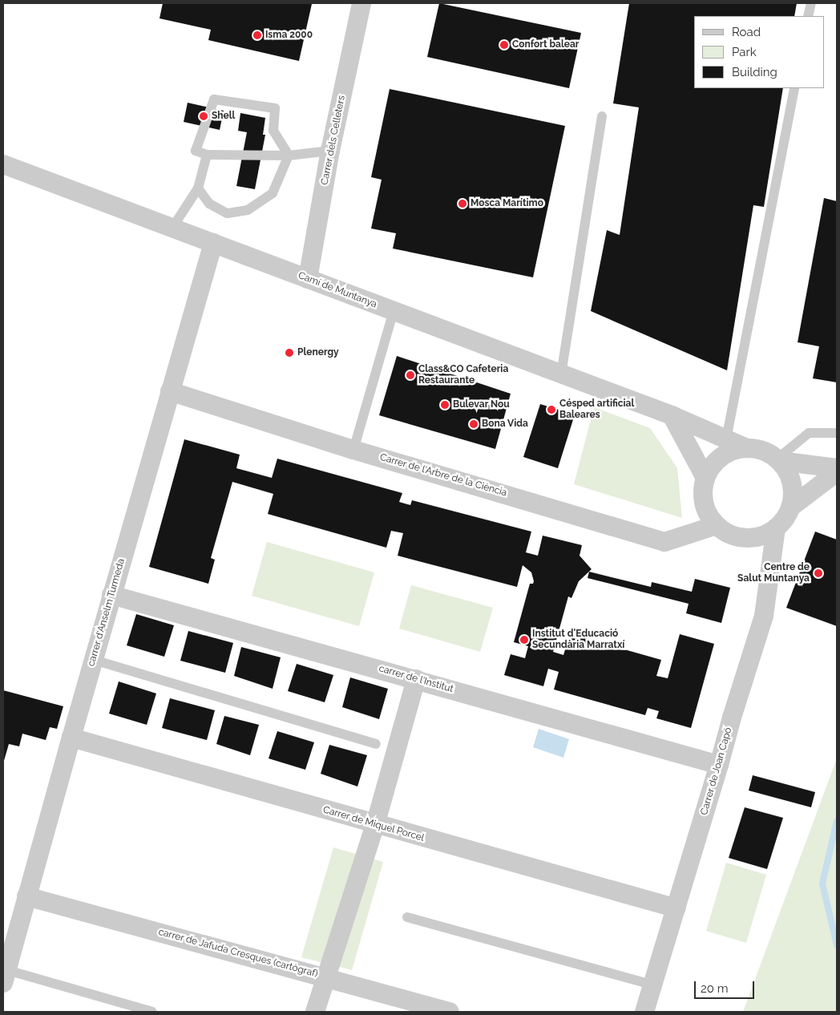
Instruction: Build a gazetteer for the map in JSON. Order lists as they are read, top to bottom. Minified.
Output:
{"streets":{"street":["Carrer dels Celleters","Camí de Muntanya","Carrer de l'Arbre de la Ciència","carrer d'Anselm Turmeda","carrer de l'Institut","Carrer de Joan Capó","Carrer de Miquel Porcel","carrer de Jafuda Cresques (cartògraf)"]},"crossings":[["Carrer dels Celleters","Camí de Muntanya"],["Camí de Muntanya","Carrer de l'Arbre de la Ciència"],["Camí de Muntanya","carrer d'Anselm Turmeda"],["Camí de Muntanya","Carrer de Joan Capó"],["Carrer de l'Arbre de la Ciència","carrer d'Anselm Turmeda"],["Carrer de l'Arbre de la Ciència","Carrer de Joan Capó"],["carrer d'Anselm Turmeda","carrer de l'Institut"],["carrer d'Anselm Turmeda","Carrer de Miquel Porcel"],["carrer d'Anselm Turmeda","carrer de Jafuda Cresques (cartògraf)"],["carrer de l'Institut","Carrer de Joan Capó"],["Carrer de Joan Capó","Carrer de Miquel Porcel"]],"places":["Isma 2000","Confort balear","Shell","Mosca Marítimo","Plenergy","Class&CO Cafeteria Restaurante","Bulevar Nou","Césped artificial Baleares","Bona Vida","Centre de Salut Muntanya","Institut d'Educació Secundària Marratxí"],"legend":["Road","Park","Building"],"scale_bar":"20 m"}
